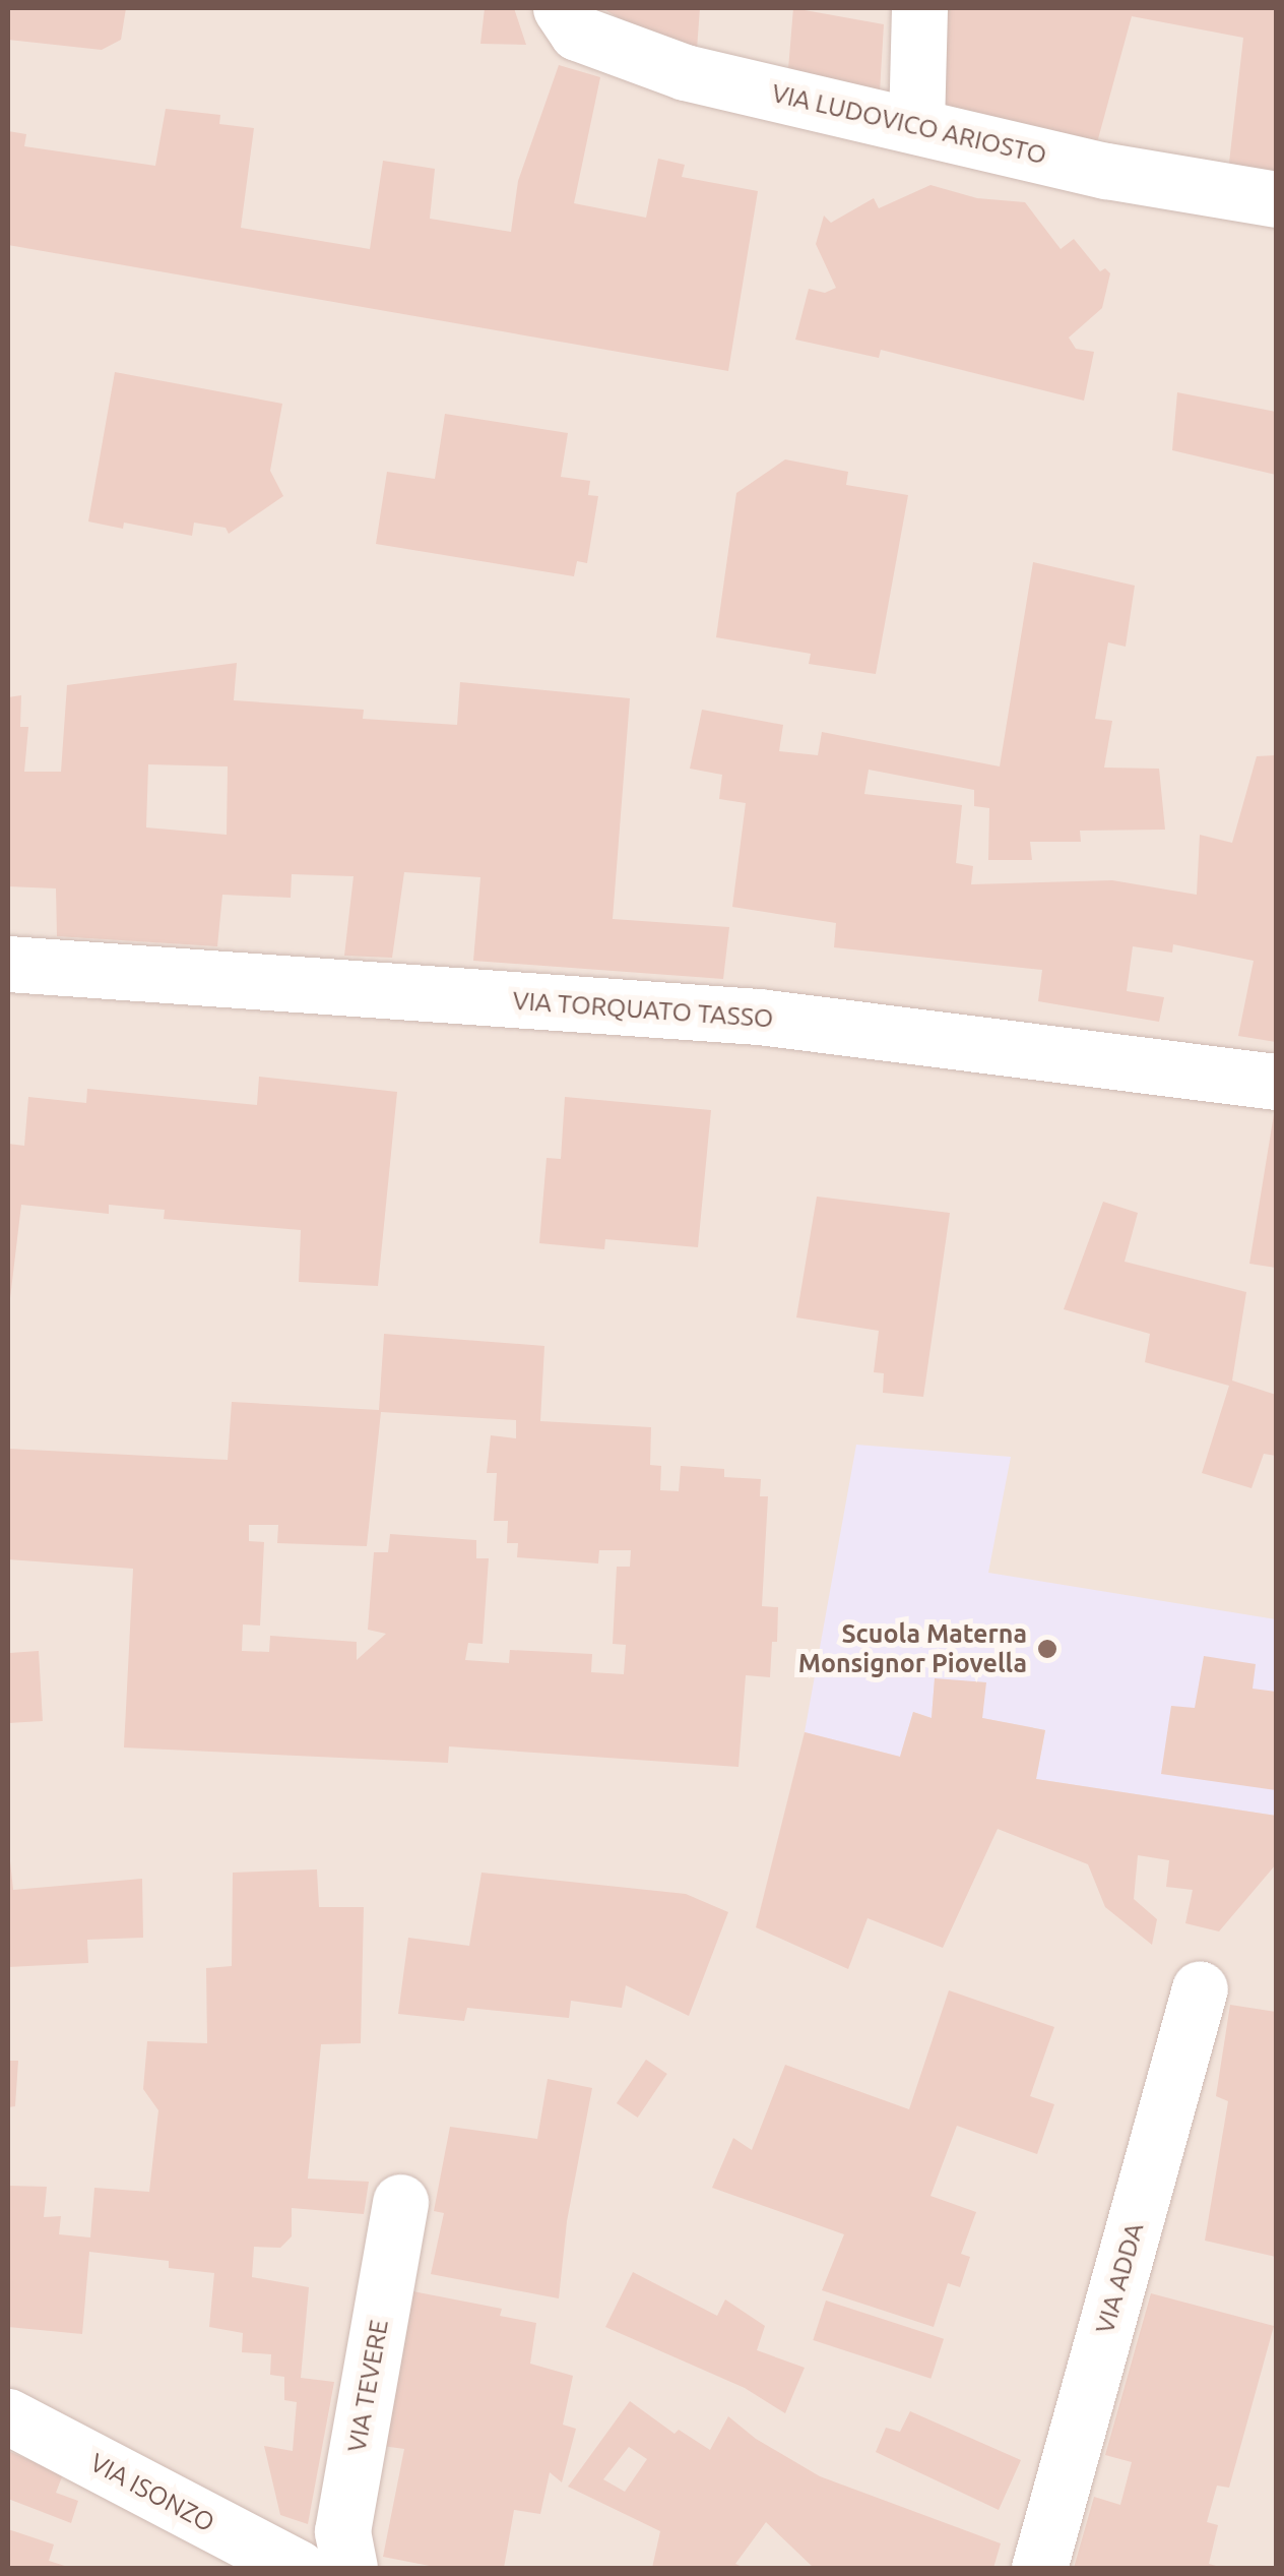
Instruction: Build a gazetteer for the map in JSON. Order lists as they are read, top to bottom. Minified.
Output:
{"streets":{"street":["VIA LUDOVICO ARIOSTO","VIA TORQUATO TASSO","VIA ADDA","VIA TEVERE","VIA ISONZO"]},"places":["Scuola Materna Monsignor Piovella"]}
